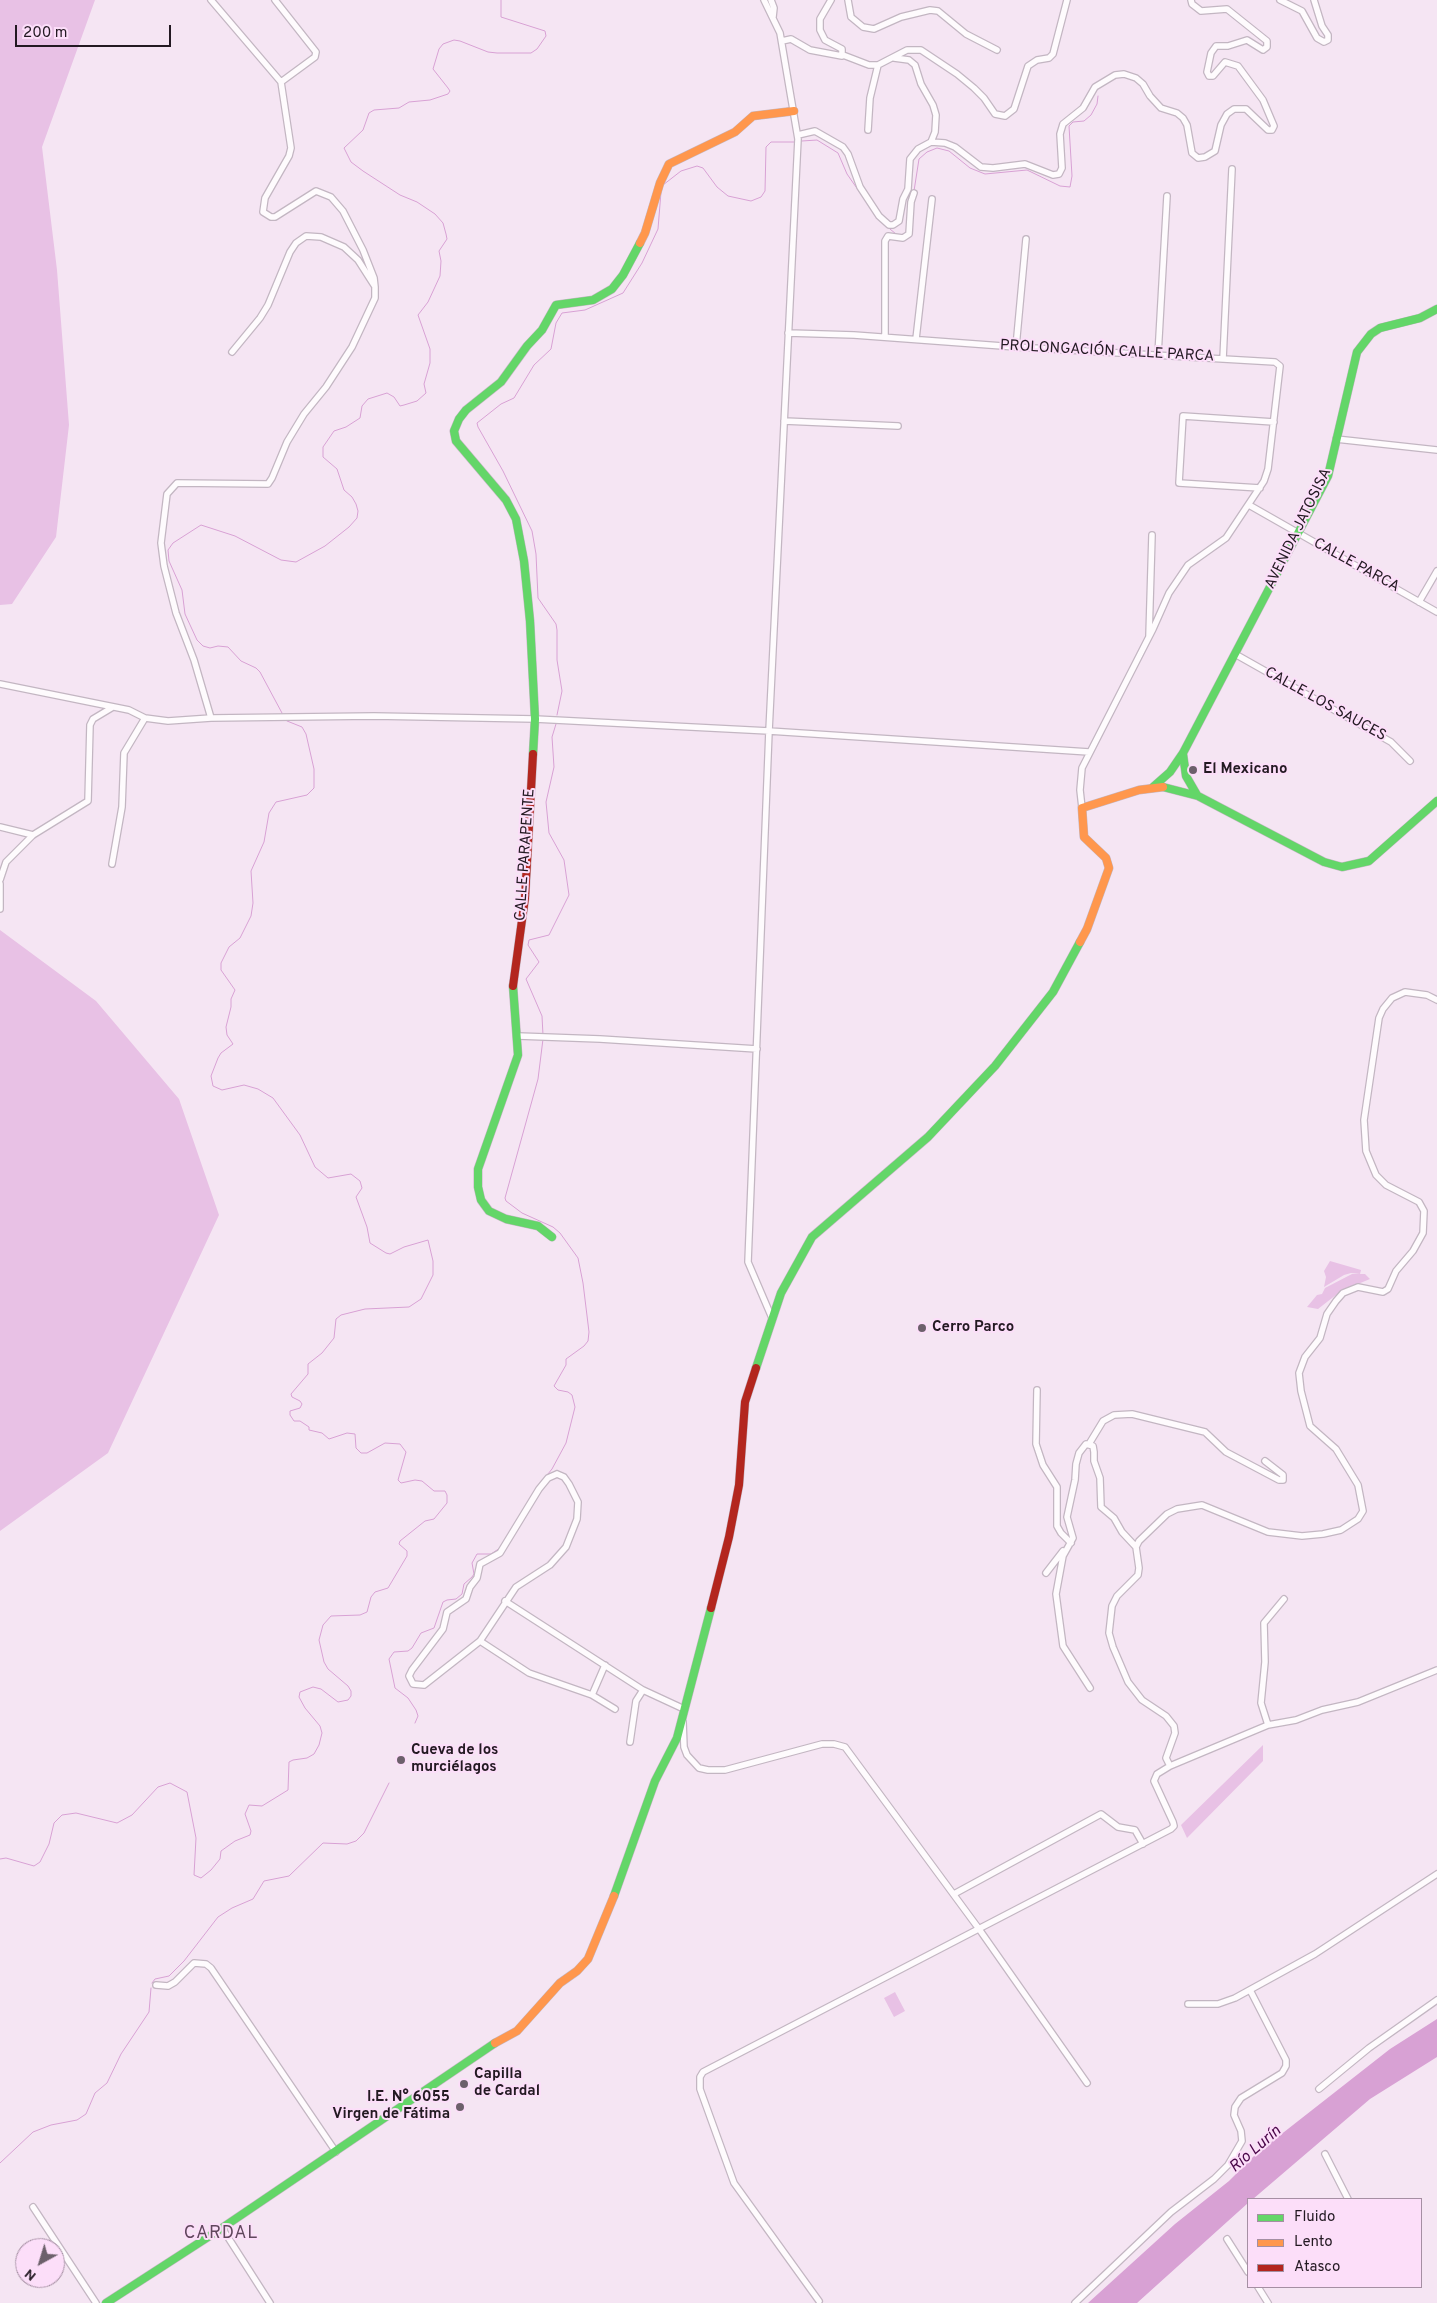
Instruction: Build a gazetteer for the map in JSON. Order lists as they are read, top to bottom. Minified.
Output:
{"streets":{"street":["PROLONGACIÓN CALLE PARCA","AVENIDA JATOSISA","CALLE PARCA","CALLE LOS SAUCES","CALLE PARAPENTE"]},"crossings":[["PROLONGACIÓN CALLE PARCA","AVENIDA JATOSISA"],["PROLONGACIÓN CALLE PARCA","CALLE PARCA"],["AVENIDA JATOSISA","CALLE PARCA"],["AVENIDA JATOSISA","CALLE LOS SAUCES"]],"districts":["CARDAL"],"water":["Río Lurín"],"places":["El Mexicano","Cerro Parco","Cueva de los murciélagos","Capilla de Cardal","I.E. N° 6055 Virgen de Fátima"],"legend":["Fluido","Lento","Atasco"],"scale_bar":"200 m","north":"bottom left"}
